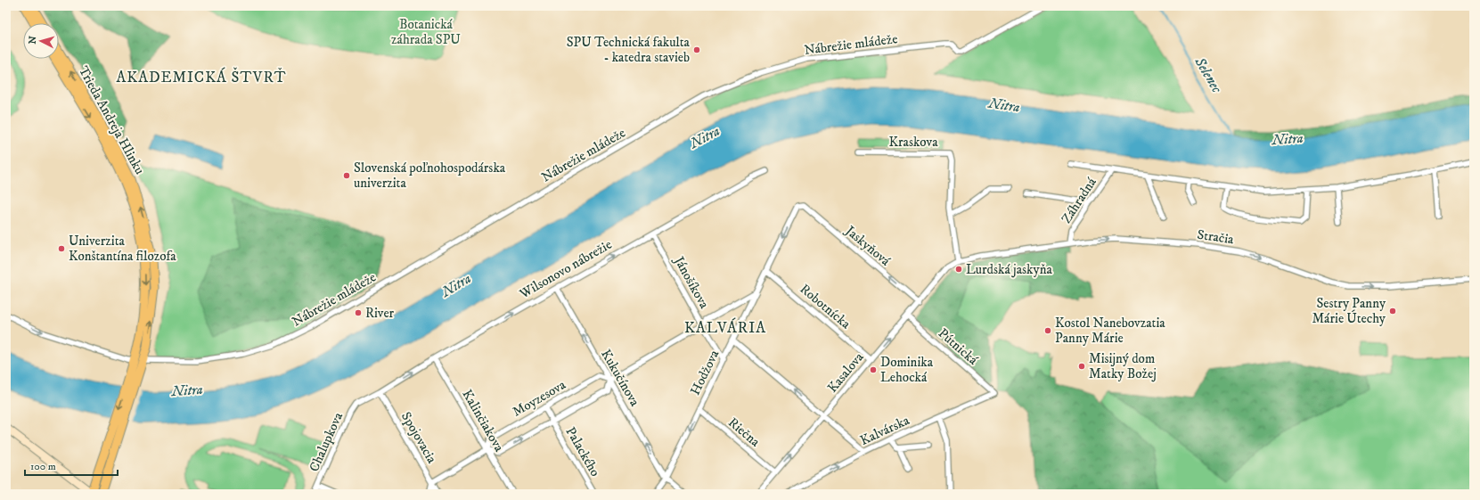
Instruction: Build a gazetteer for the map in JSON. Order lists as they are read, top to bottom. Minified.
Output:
{"streets":{"main road":["Trieda Andreja Hlinku"],"street":["Nábrežie mládeže","Kraskova","Záhradná","Stračia","Jaskyňová","Wilsonovo nábrežie","Jánošíkova","Robotnícka","Pútnická","Hodžova","Kasalova","Kukučínova","Moyzesova","Kalinčiakova","Kalvárska","Riečna","Spojovacia","Chalupkova","Palackého"]},"crossings":[["Nábrežie mládeže","Trieda Andreja Hlinku"],["Kraskova","Stračia"],["Záhradná","Stračia"],["Stračia","Kasalova"],["Jaskyňová","Hodžova"],["Jaskyňová","Kasalova"],["Wilsonovo nábrežie","Jánošíkova"],["Wilsonovo nábrežie","Kukučínova"],["Wilsonovo nábrežie","Kalinčiakova"],["Wilsonovo nábrežie","Spojovacia"],["Wilsonovo nábrežie","Chalupkova"],["Jánošíkova","Hodžova"],["Jánošíkova","Moyzesova"],["Robotnícka","Hodžova"],["Robotnícka","Kasalova"],["Pútnická","Kasalova"],["Pútnická","Kalvárska"],["Hodžova","Kukučínova"],["Hodžova","Moyzesova"],["Hodžova","Riečna"],["Kasalova","Riečna"],["Kukučínova","Moyzesova"],["Moyzesova","Kalinčiakova"],["Moyzesova","Spojovacia"],["Moyzesova","Palackého"],["Spojovacia","Chalupkova"]],"one_way":["Stračia","Jaskyňová","Wilsonovo nábrežie","Hodžova","Kasalova","Kukučínova","Kalvárska"],"districts":["AKADEMICKÁ ŠTVRŤ","KALVÁRIA"],"water":["Selenec","Nitra"],"parks":["Botanická záhrada SPU"],"places":["SPU Technická fakulta - katedra stavieb","Slovenská poľnohospodárska univerzita","Univerzita Konštantína filozofa","Lurdská jaskyňa","Sestry Panny Márie Útechy","River","Kostol Nanebovzatia Panny Márie","Misijný dom Matky Božej","Dominika Lehocká"],"scale_bar":"100 m","north":"left"}
